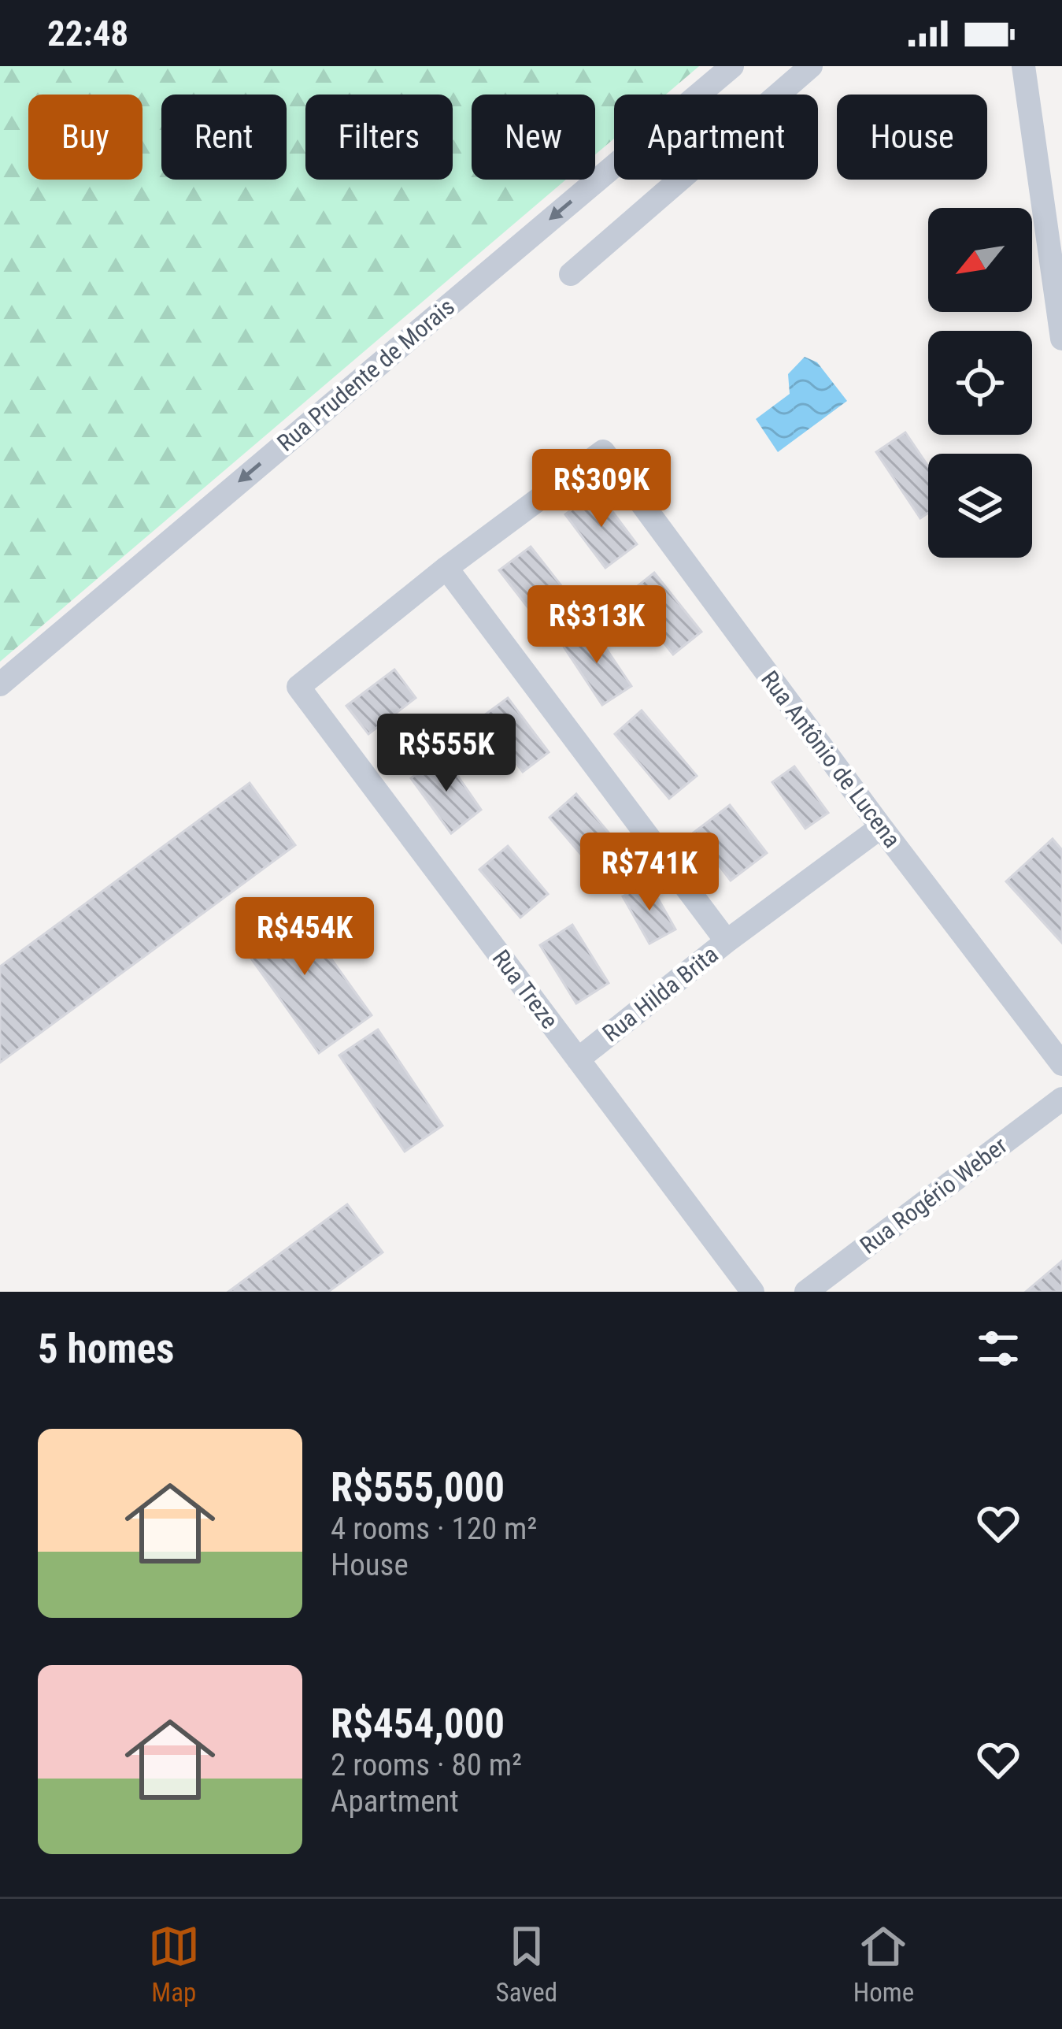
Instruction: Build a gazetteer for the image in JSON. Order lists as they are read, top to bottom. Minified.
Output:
{"streets":{"street":["Rua Prudente de Morais","Rua Antônio de Lucena","Rua Treze","Rua Hilda Brita","Rua Rogério Weber"]},"crossings":[["Rua Antônio de Lucena","Rua Treze"],["Rua Antônio de Lucena","Rua Hilda Brita"],["Rua Treze","Rua Hilda Brita"]],"one_way":["Rua Prudente de Morais"],"north":"bottom left","page":{"status":"22:48","chip":["Buy","Rent","Filters","New","Apartment","House"],"price":["R$309K","R$313K","R$555K","R$741K","R$454K"],"heading":"5 homes","list":[{"name":"R$555,000","note":"4 rooms · 120 m² · House"},{"name":"R$454,000","note":"2 rooms · 80 m² · Apartment"}],"tabs":["Map","Saved","Home"]}}
